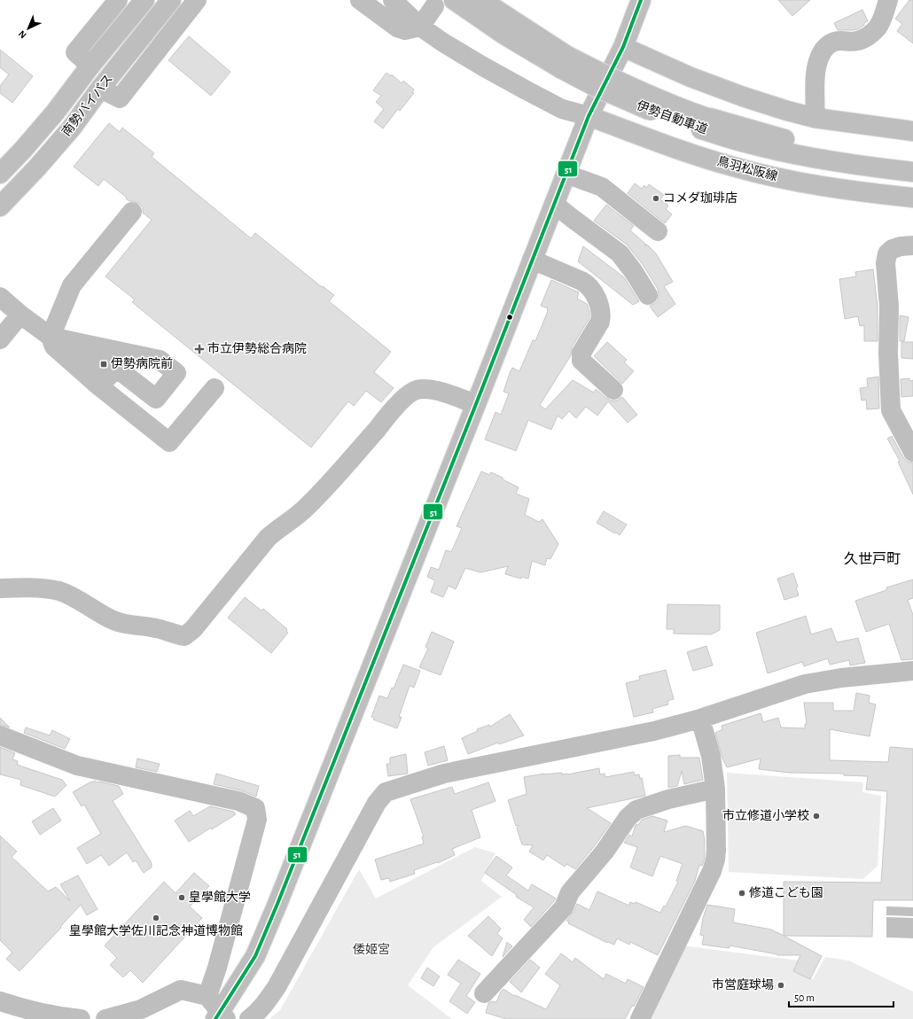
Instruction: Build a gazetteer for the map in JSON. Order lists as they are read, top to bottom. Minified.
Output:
{"streets":{"main road":["南勢バイパス","伊勢自動車道","鳥羽松阪線"]},"districts":["久世戸町"],"parks":["倭姬宮"],"places":{"other":["コメダ珈琲店","市立修道小学校","修道こども園","皇學館大学","皇學館大学佐川記念神道博物館","市営庭球場"],"health":["市立伊勢総合病院"],"transit":["伊勢病院前"]},"lines":["transit line 51"],"scale_bar":"50 m","north":"bottom left"}
